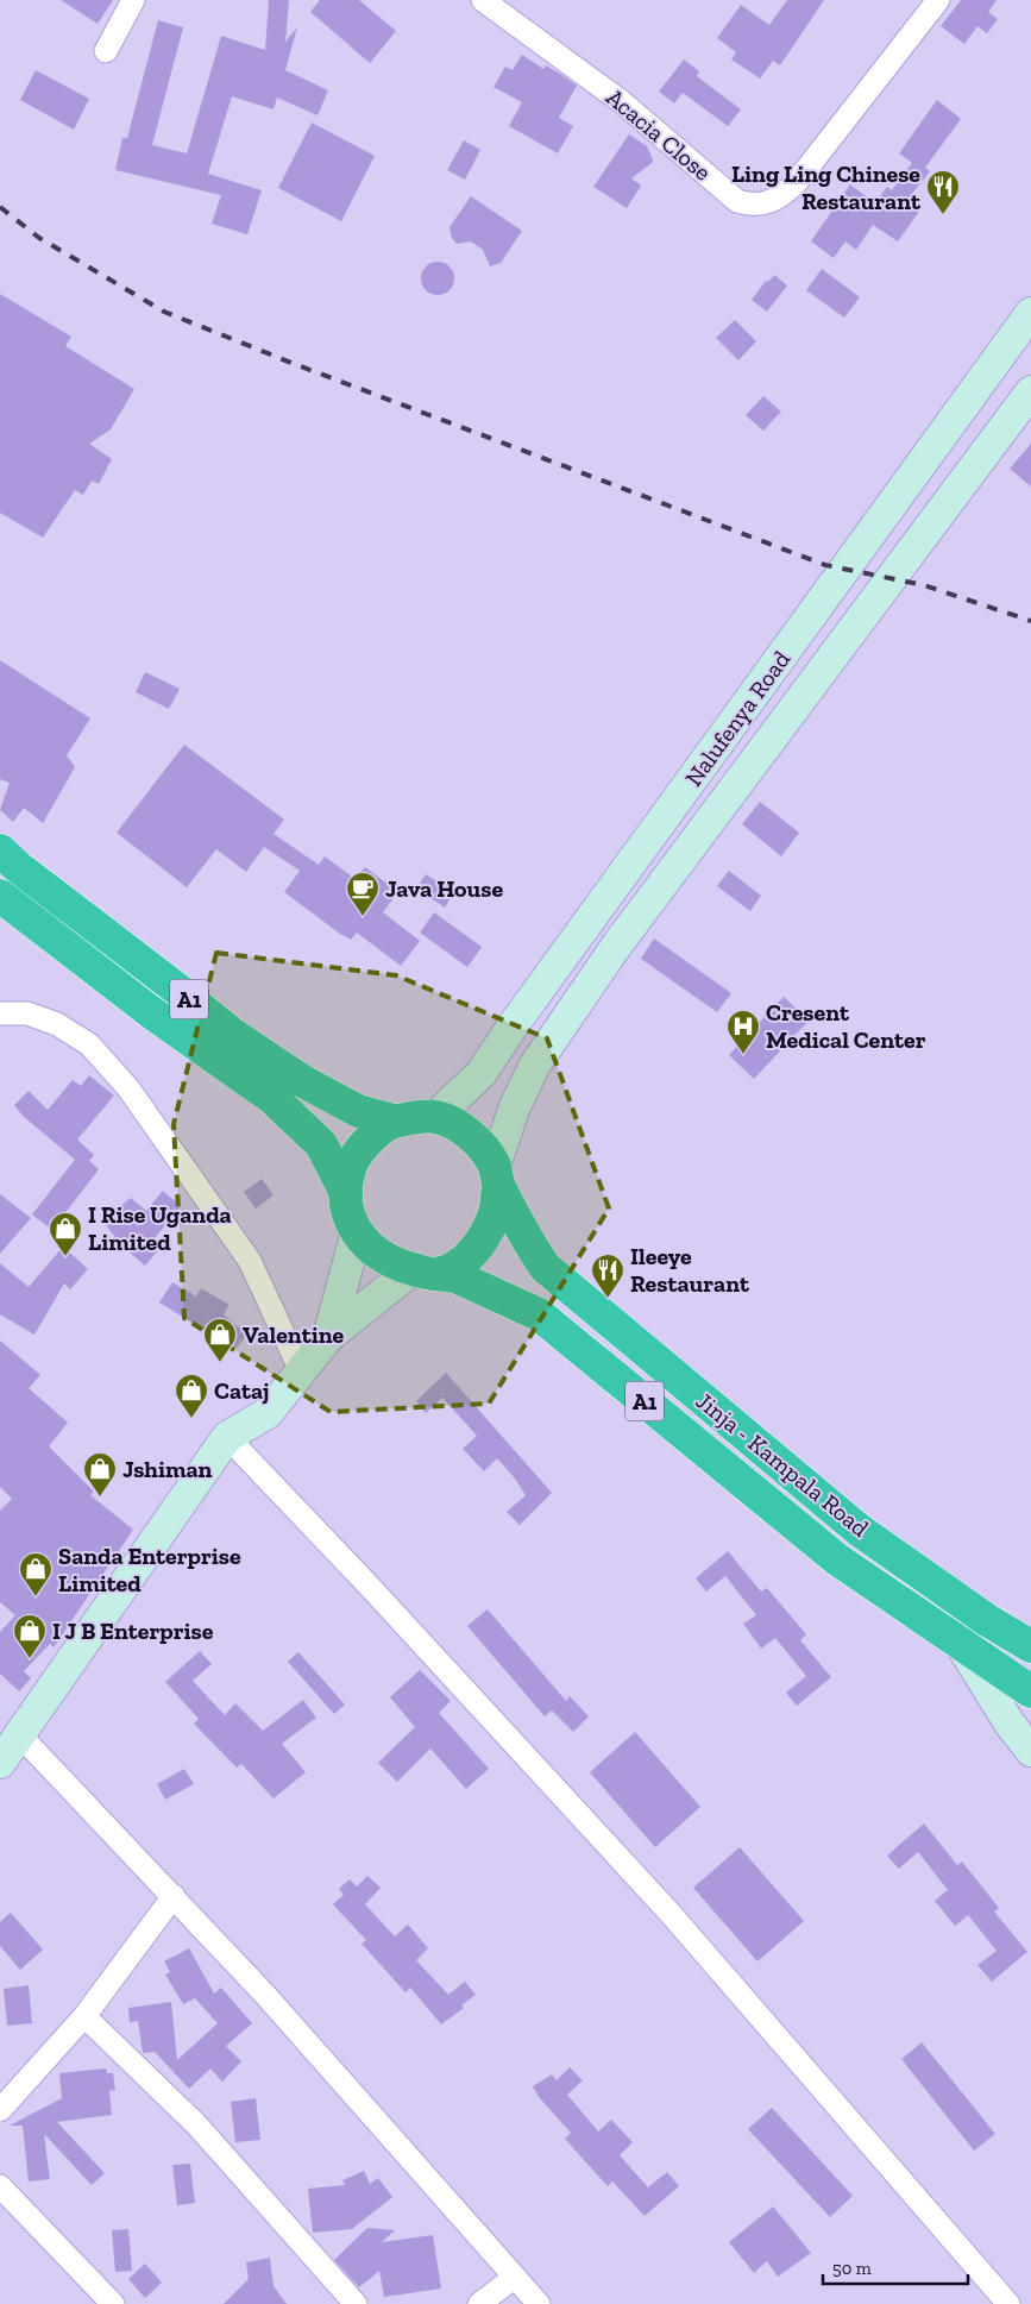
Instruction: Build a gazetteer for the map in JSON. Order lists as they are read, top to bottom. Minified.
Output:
{"streets":{"highway":["A1","Jinja - Kampala Road"],"street":["Acacia Close","Nalufenya Road"]},"crossings":[["Nalufenya Road","A1"],["Nalufenya Road","Jinja - Kampala Road"],["A1","Jinja - Kampala Road"]],"places":{"restaurant":["Ling Ling Chinese Restaurant","Ileeye Restaurant"],"cafe":["Java House"],"hospital":["Cresent Medical Center"],"shop":["I Rise Uganda Limited","Valentine","Cataj","Jshiman","Sanda Enterprise Limited","I J B Enterprise"]},"scale_bar":"50 m"}
